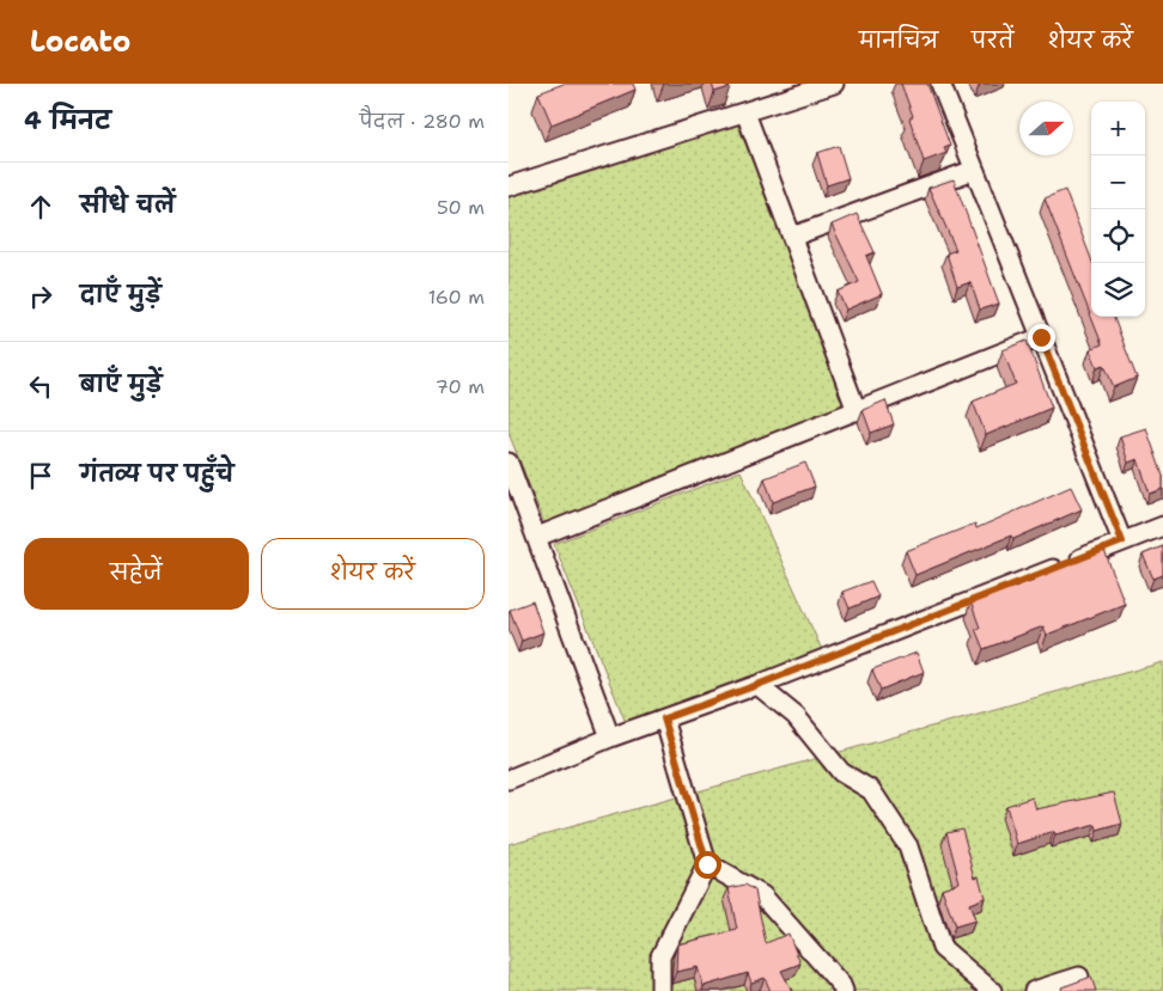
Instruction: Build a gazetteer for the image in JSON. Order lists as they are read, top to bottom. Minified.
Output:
{"north":"right","page":{"header":"Locato","nav":["मानचित्र","परतें","शेयर करें"],"heading":["4 मिनट","पैदल · 280 m"],"map_buttons":["+","−"],"list":[["सीधे चलें","50 m"],["दाएँ मुड़ें","160 m"],["बाएँ मुड़ें","70 m"],"गंतव्य पर पहुँचे"],"buttons":["सहेजें","शेयर करें"]}}
